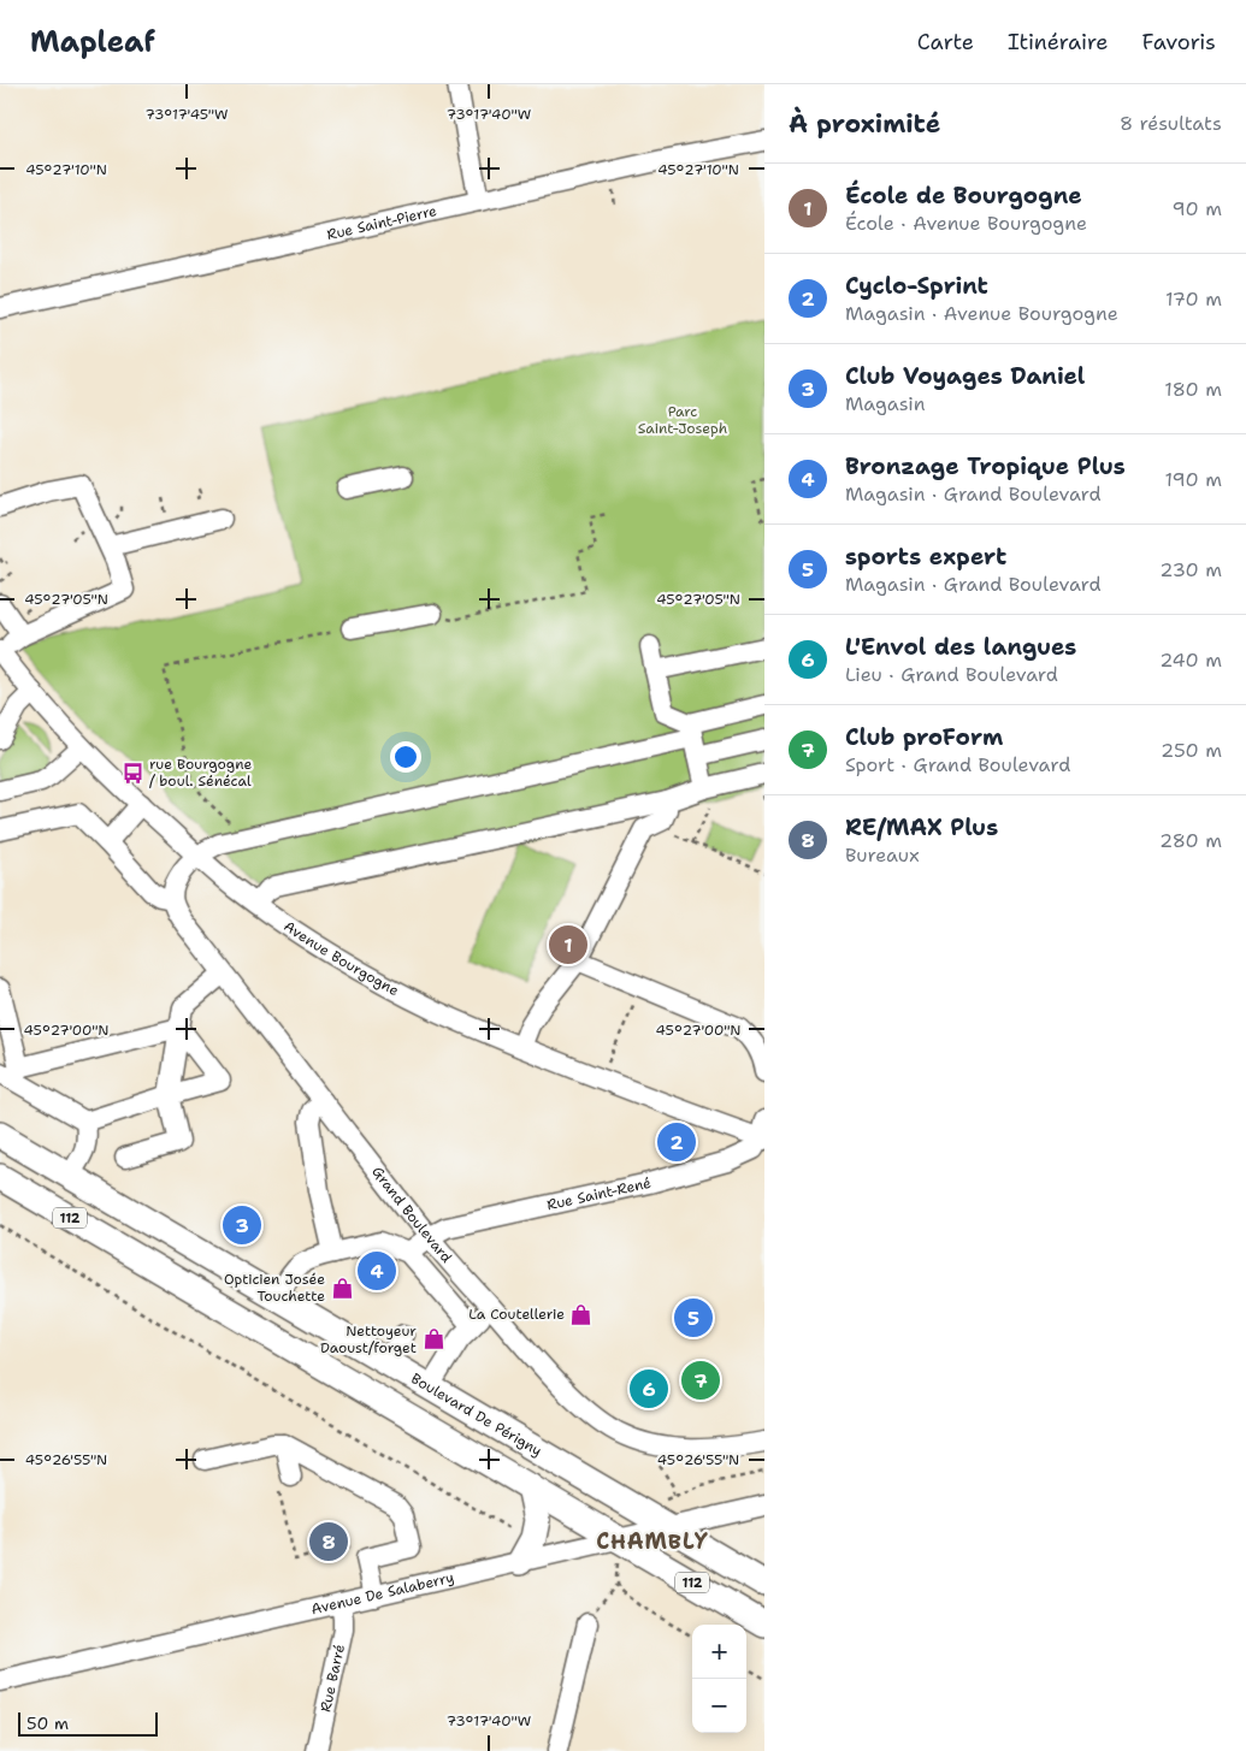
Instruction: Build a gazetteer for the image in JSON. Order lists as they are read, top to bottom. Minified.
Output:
{"streets":{"main road":["112","Boulevard De Périgny"],"street":["Rue Saint-Pierre","Avenue Bourgogne","Rue Saint-René","Grand Boulevard","Avenue De Salaberry","Rue Barré"]},"crossings":[["Avenue Bourgogne","Rue Saint-René"],["Rue Saint-René","Grand Boulevard"],["112","Avenue De Salaberry"],["Boulevard De Périgny","Avenue De Salaberry"],["Avenue De Salaberry","Rue Barré"]],"districts":["CHAMBLY"],"parks":["Parc Saint-Joseph"],"places":{"bus stop":["rue Bourgogne / boul. Sénécal"],"shop":["Opticien Josée Touchette","La Coutellerie","Nettoyeur Daoust/forget"]},"scale_bar":"50 m","page":{"header":"Mapleaf","nav":["Carte","Itinéraire","Favoris"],"heading":["À proximité","8 résultats"],"list":[{"mark":"1","name":"École de Bourgogne","note":"École · Avenue Bourgogne","value":"90 m"},{"mark":"2","name":"Cyclo-Sprint","note":"Magasin · Avenue Bourgogne","value":"170 m"},{"mark":"3","name":"Club Voyages Daniel","note":"Magasin","value":"180 m"},{"mark":"4","name":"Bronzage Tropique Plus","note":"Magasin · Grand Boulevard","value":"190 m"},{"mark":"5","name":"sports expert","note":"Magasin · Grand Boulevard","value":"230 m"},{"mark":"6","name":"L'Envol des langues","note":"Lieu · Grand Boulevard","value":"240 m"},{"mark":"7","name":"Club proForm","note":"Sport · Grand Boulevard","value":"250 m"},{"mark":"8","name":"RE/MAX Plus","note":"Bureaux","value":"280 m"}],"pins":["1","2","3","4","5","7","6","8"],"map_buttons":["+","−"],"scale":"50 m"},"coordinates":["73°17'45\"W","73°17'40\"W","45°27'10\"N","45°27'05\"N","45°27'00\"N","45°26'55\"N"]}
